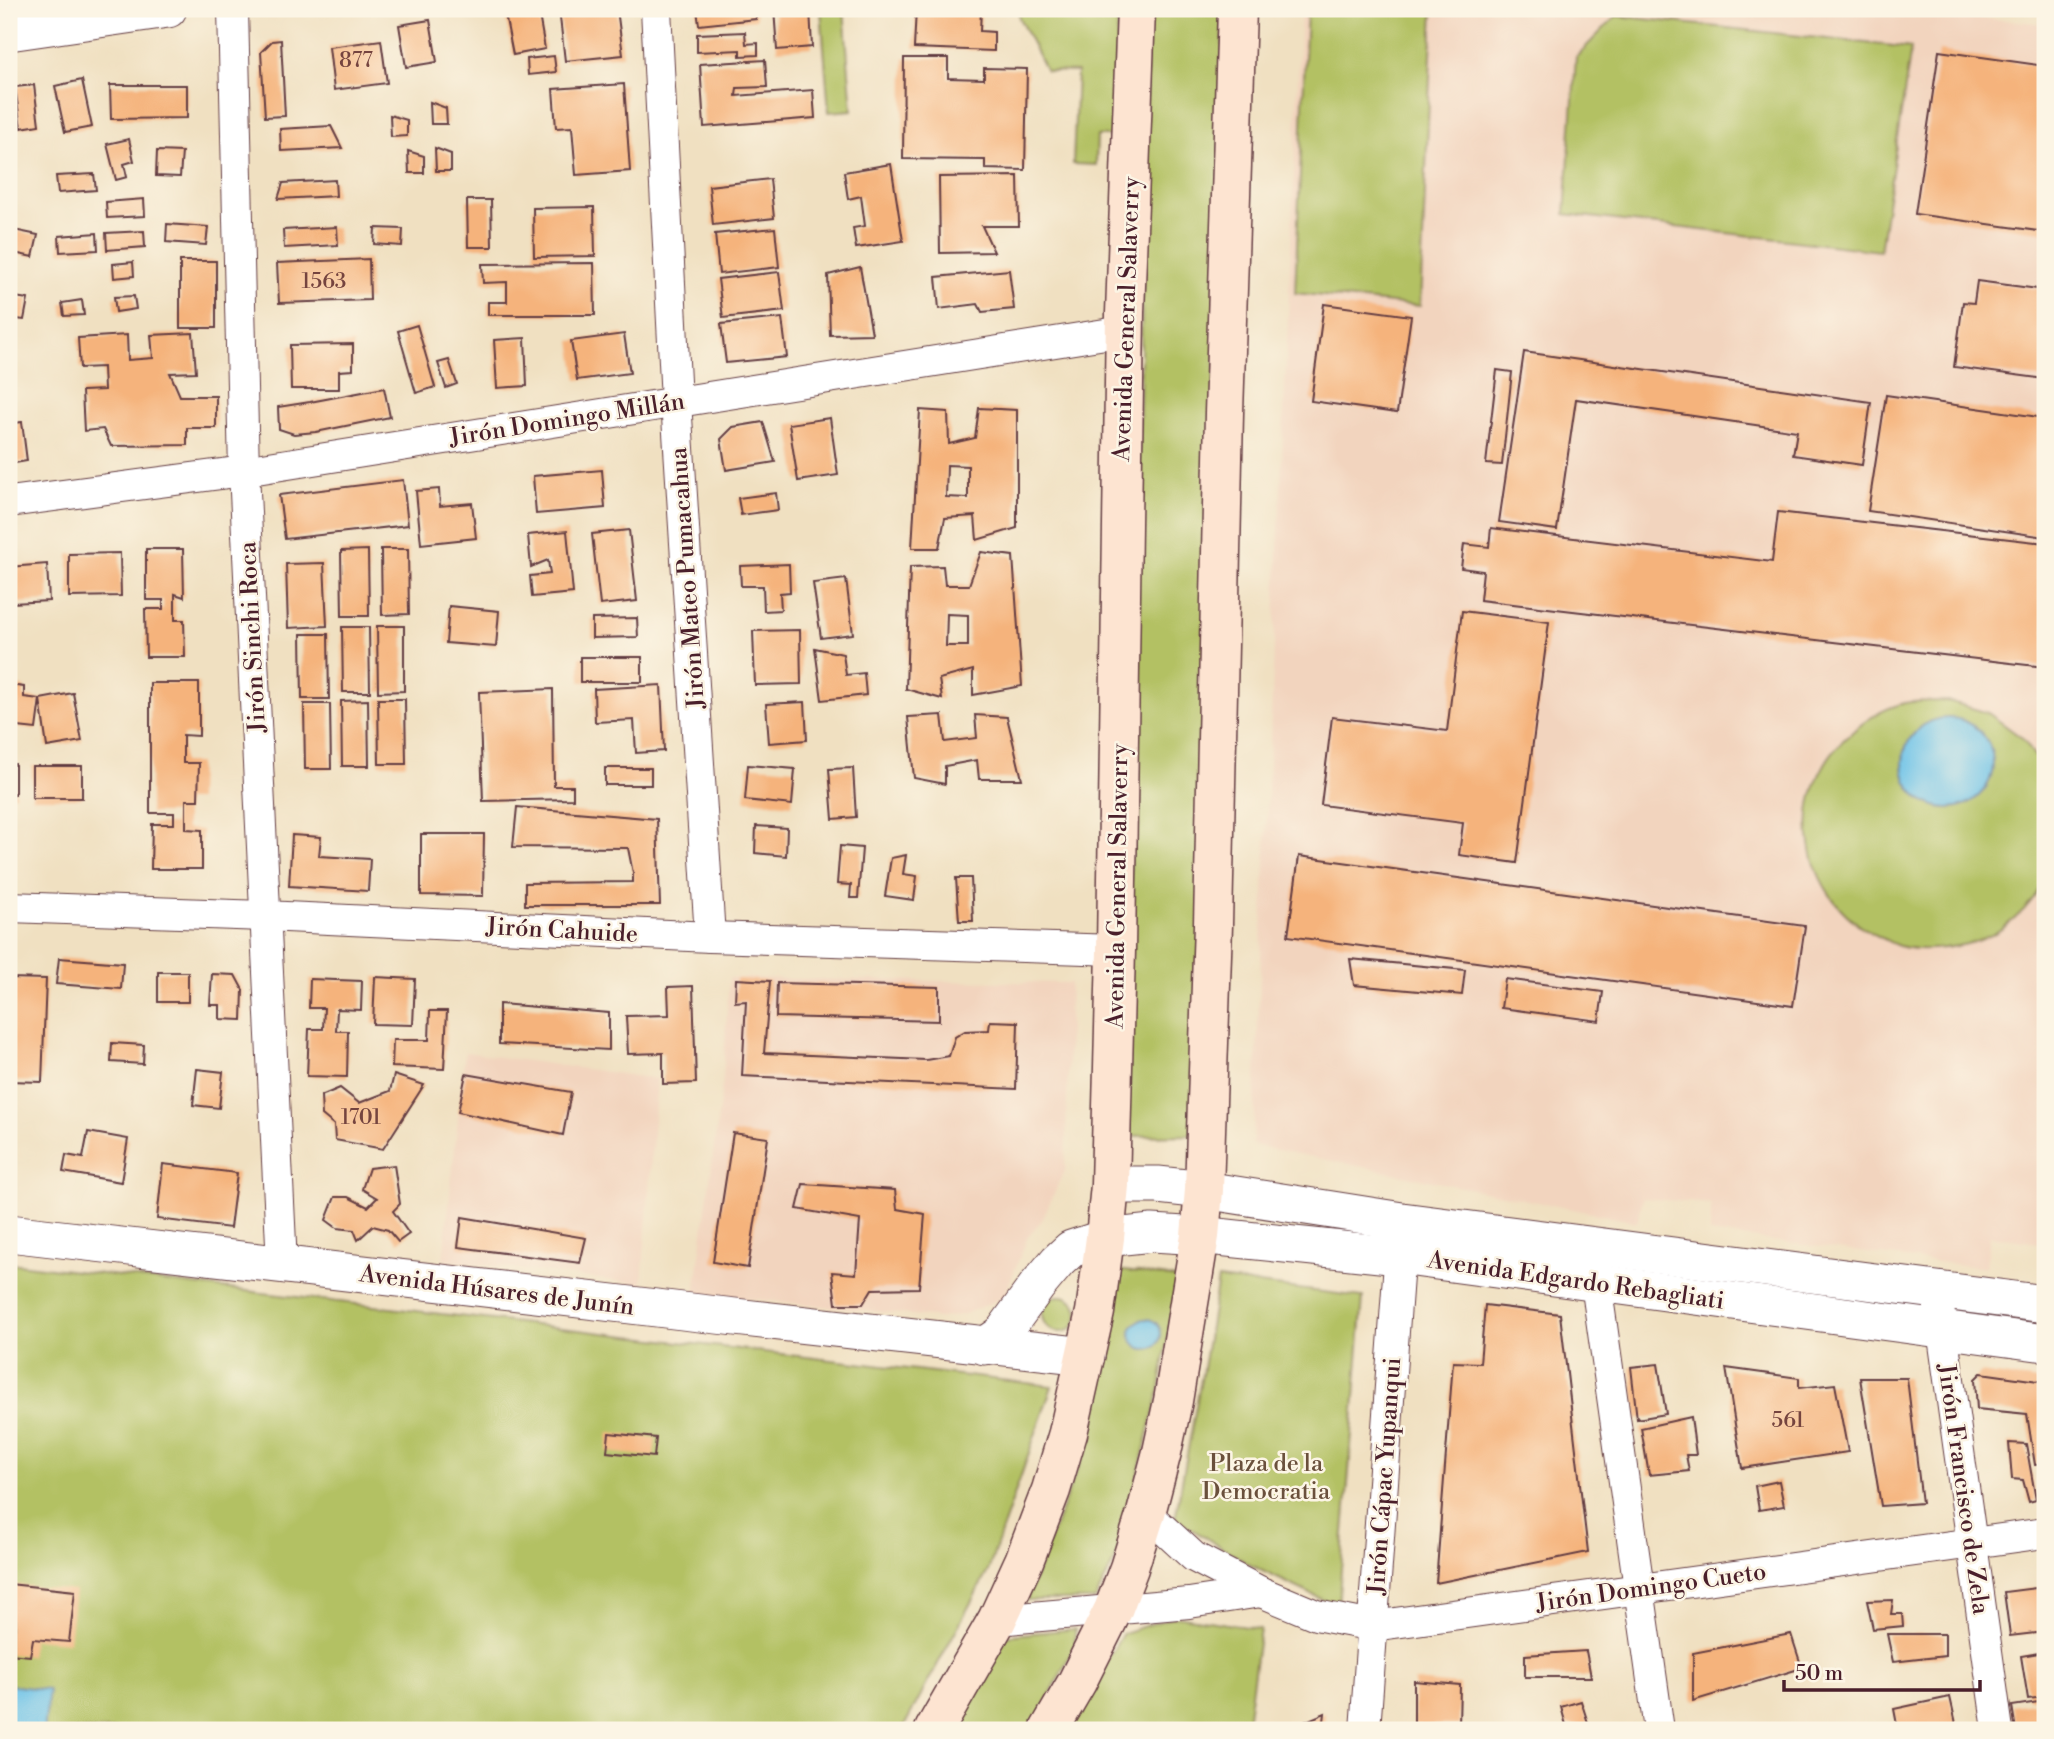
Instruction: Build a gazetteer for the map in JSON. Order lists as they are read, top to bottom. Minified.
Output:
{"streets":{"main road":["Avenida General Salaverry"],"street":["Jirón Domingo Millán","Jirón Mateo Pumacahua","Jirón Sinchi Roca","Jirón Cahuide","Avenida Edgardo Rebagliati","Avenida Húsares de Junín","Jirón Cápac Yupanqui","Jirón Francisco de Zela","Jirón Domingo Cueto"]},"crossings":[["Avenida General Salaverry","Jirón Domingo Millán"],["Avenida General Salaverry","Jirón Cahuide"],["Avenida General Salaverry","Avenida Edgardo Rebagliati"],["Avenida General Salaverry","Avenida Húsares de Junín"],["Jirón Domingo Millán","Jirón Mateo Pumacahua"],["Jirón Domingo Millán","Jirón Sinchi Roca"],["Jirón Mateo Pumacahua","Jirón Cahuide"],["Jirón Sinchi Roca","Jirón Cahuide"],["Jirón Sinchi Roca","Avenida Húsares de Junín"],["Avenida Edgardo Rebagliati","Jirón Cápac Yupanqui"],["Avenida Edgardo Rebagliati","Jirón Francisco de Zela"],["Jirón Cápac Yupanqui","Jirón Domingo Cueto"],["Jirón Francisco de Zela","Jirón Domingo Cueto"]],"parks":["Plaza de la Democratia"],"house_numbers":["877","1563","1701","561"],"scale_bar":"50 m"}
